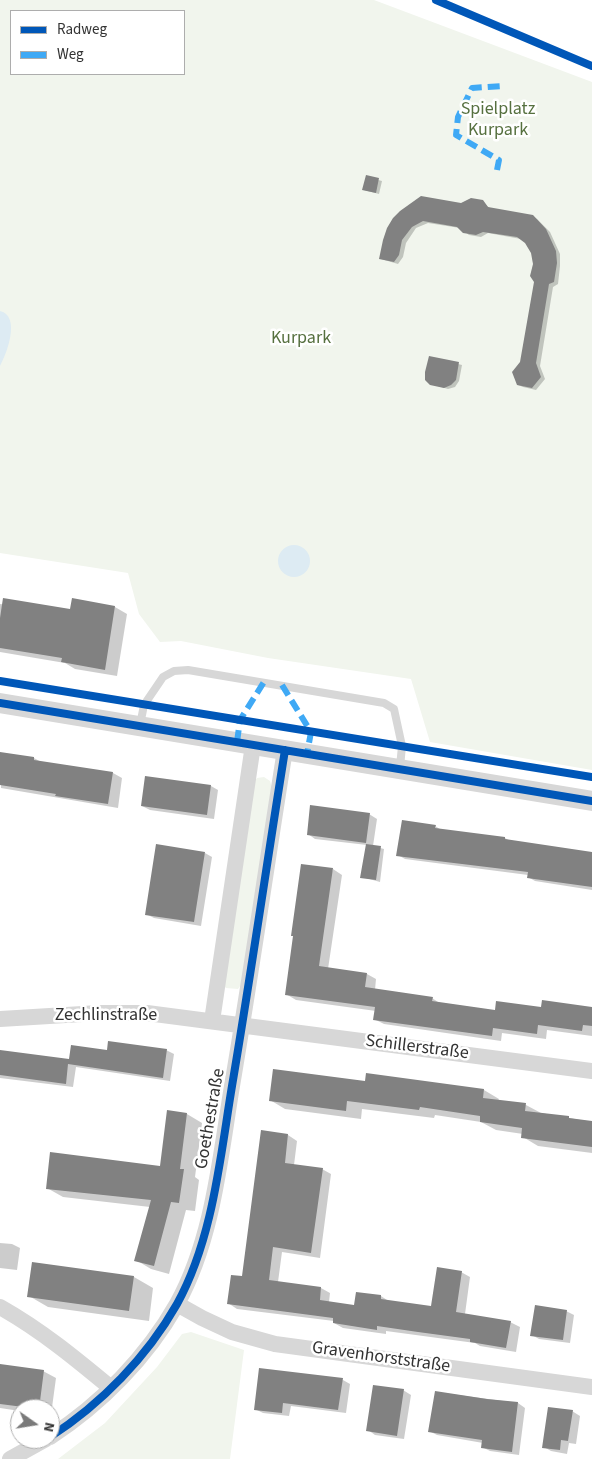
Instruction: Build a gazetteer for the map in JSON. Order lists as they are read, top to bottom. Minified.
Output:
{"streets":{"street":["Zechlinstraße","Schillerstraße","Goethestraße","Gravenhorststraße"]},"crossings":[["Schillerstraße","Goethestraße"],["Goethestraße","Gravenhorststraße"]],"parks":["Spielplatz Kurpark","Kurpark"],"legend":["Radweg","Weg"],"north":"right"}
